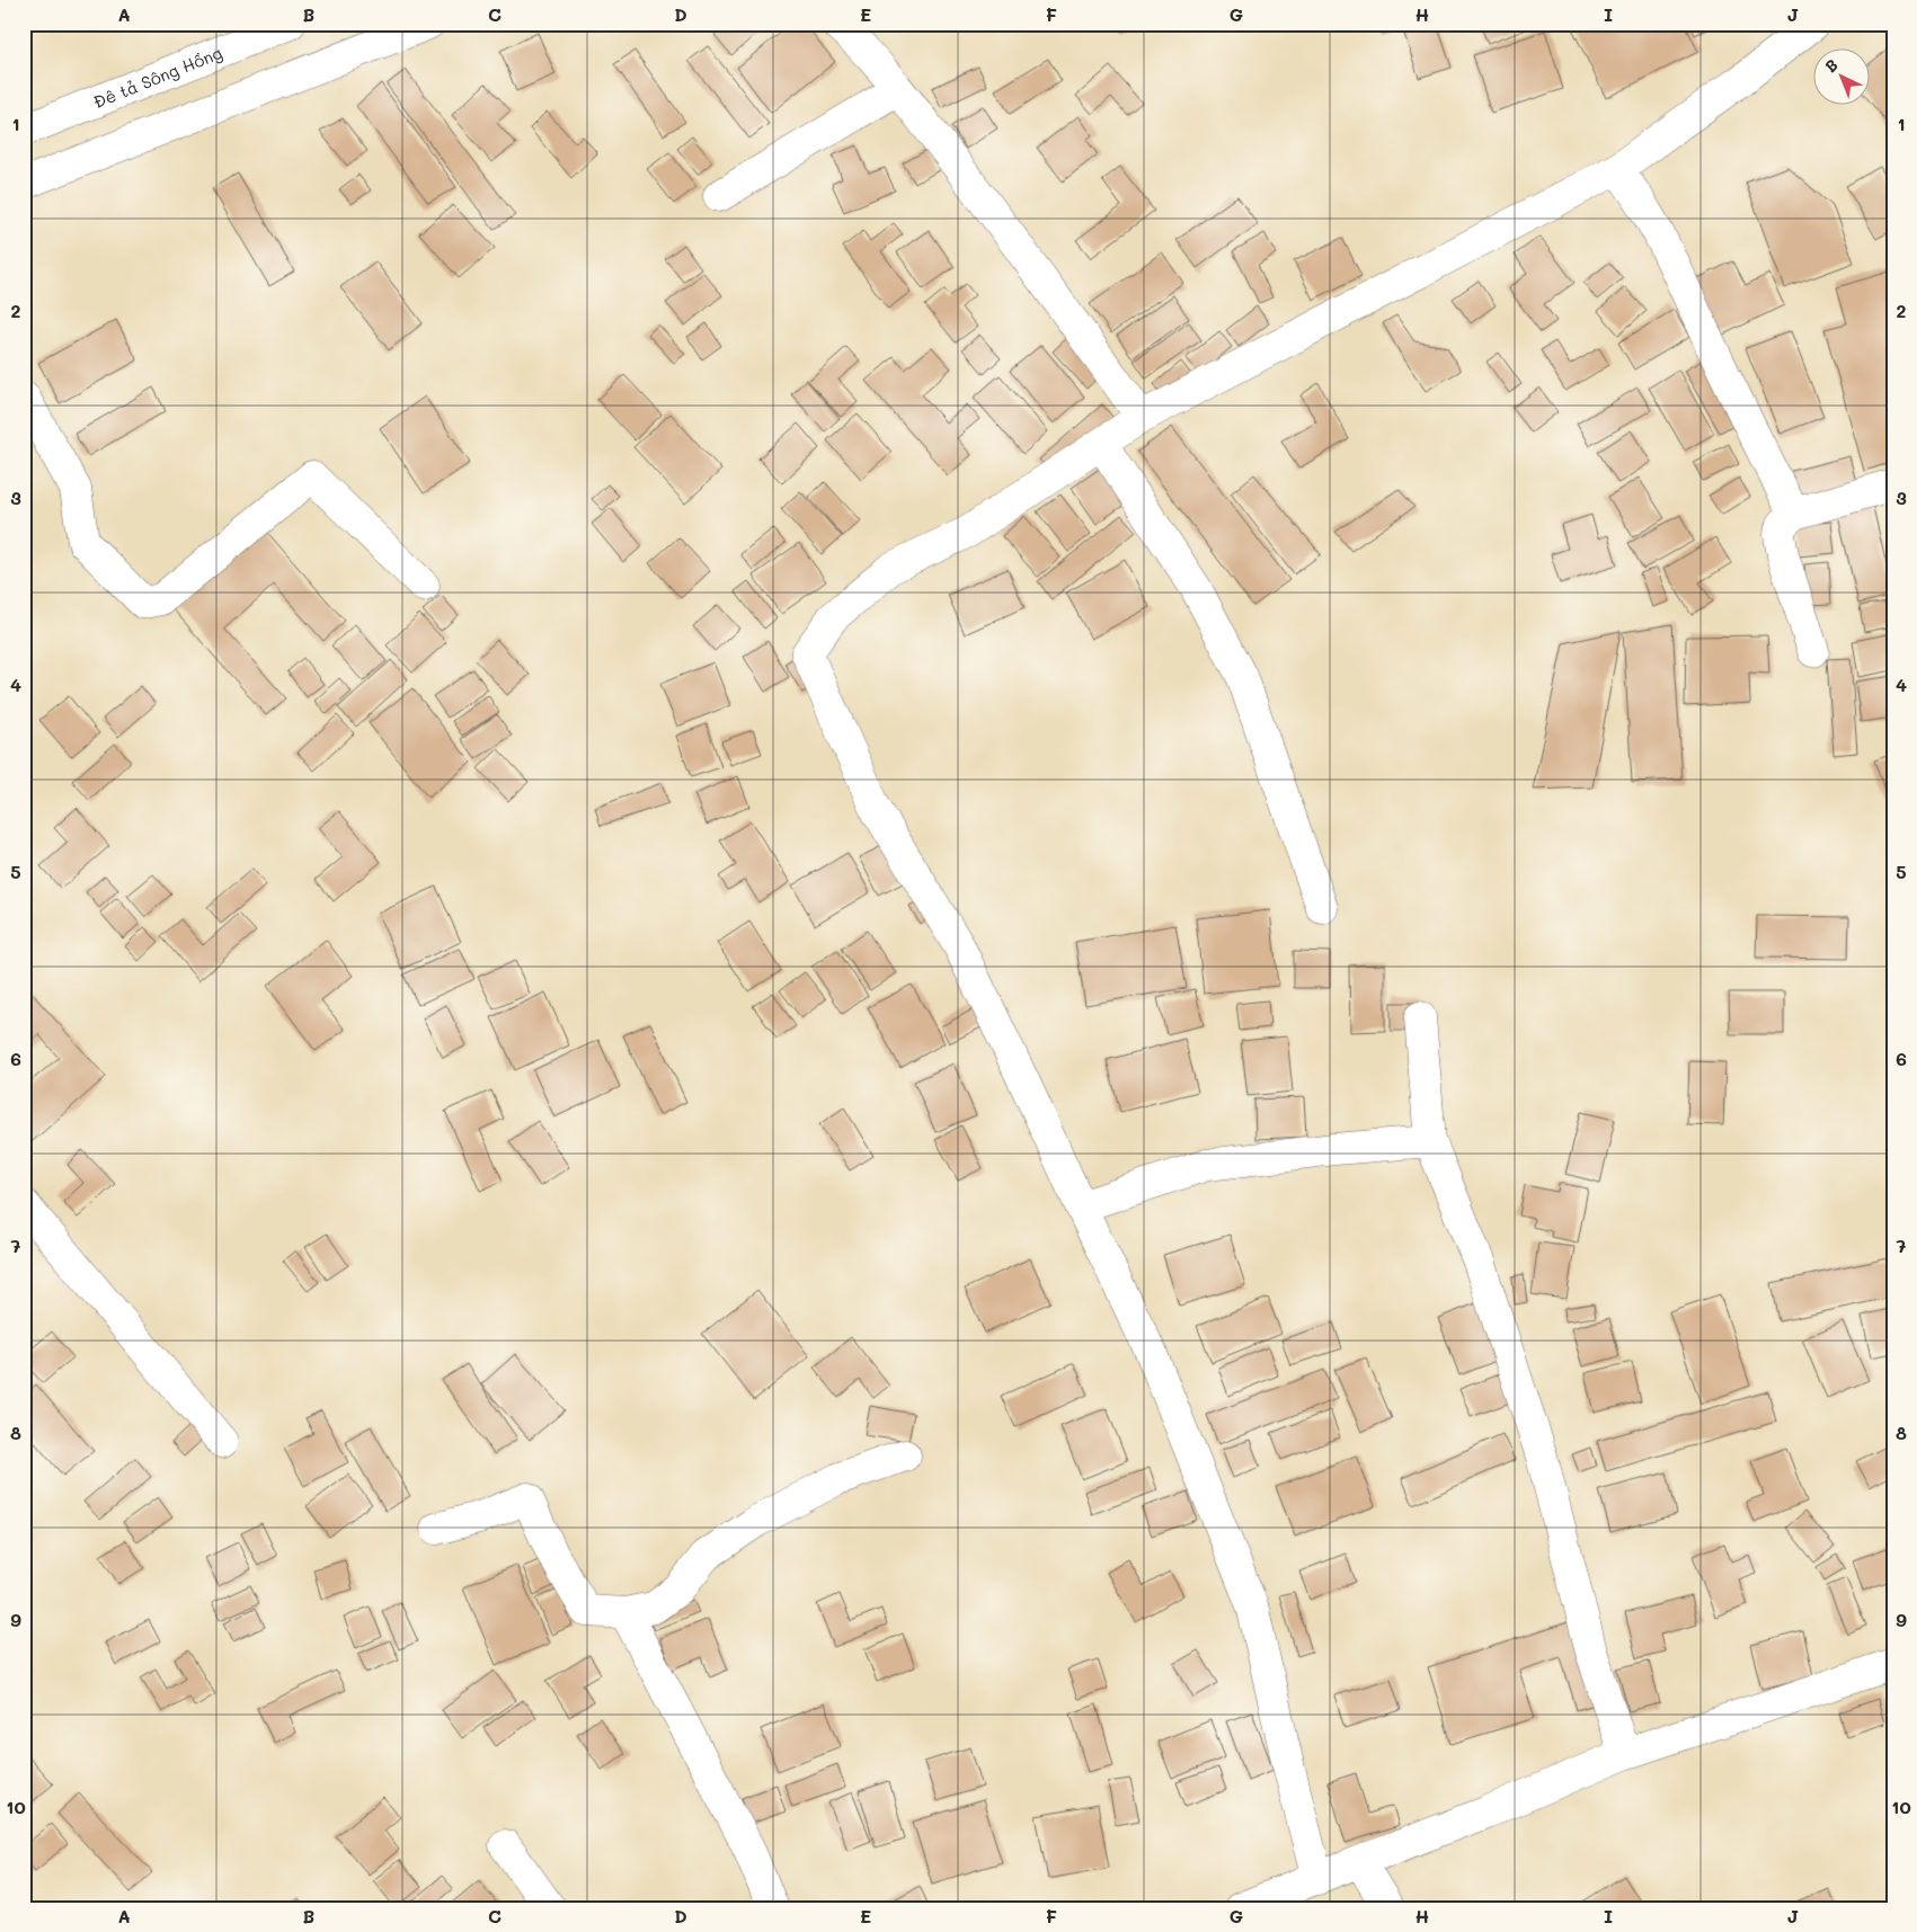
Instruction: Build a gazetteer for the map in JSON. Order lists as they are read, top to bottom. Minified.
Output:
{"streets":{"street":["Đê tả Sông Hồng"]},"north":"top left","grid":{"columns":["A","B","C","D","E","F","G","H","I","J"],"rows":["1","2","3","4","5","6","7","8","9","10"]}}
